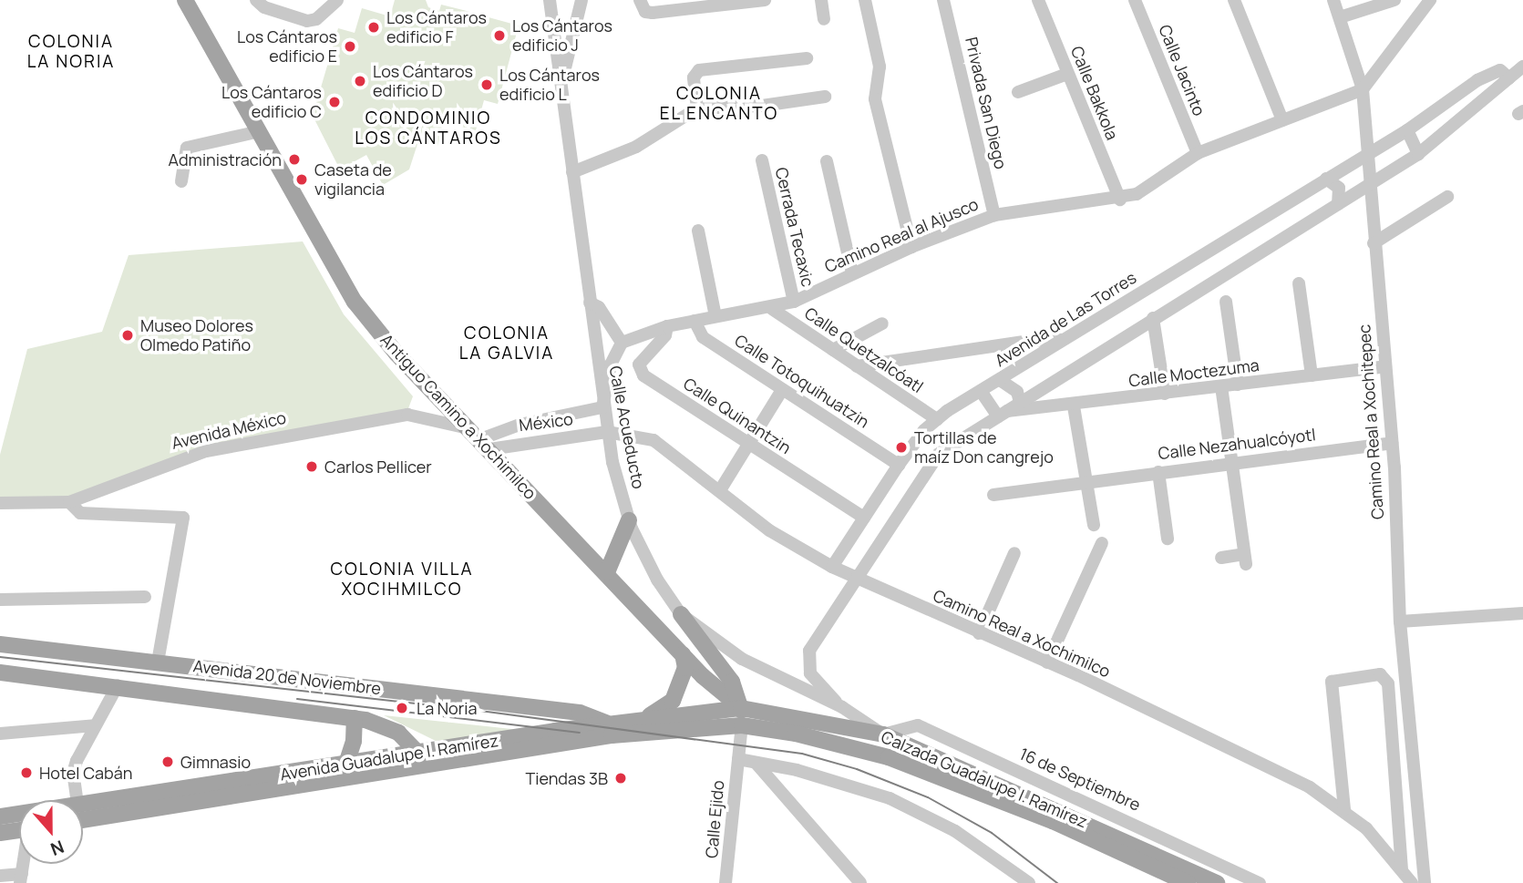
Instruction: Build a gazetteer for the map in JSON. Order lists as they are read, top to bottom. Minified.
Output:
{"streets":{"main road":["Antiguo Camino a Xochimilco","Avenida 20 de Noviembre","Avenida Guadalupe I. Ramírez","Calzada Guadalupe I. Ramírez"],"street":["Calle Jacinto","Calle Bakkola","Privada San Diego","Cerrada Tecaxic","Camino Real al Ajusco","Avenida de Las Torres","Calle Quetzalcóatl","Calle Moctezuma","Calle Totoquihuatzin","Calle Quinantzin","México","Camino Real a Xochitepec","Calle Acueducto","Avenida México","Calle Nezahualcóyotl","Camino Real a Xochimilco","16 de Septiembre","Calle Ejido"]},"crossings":[["Calle Jacinto","Camino Real al Ajusco"],["Calle Bakkola","Camino Real al Ajusco"],["Privada San Diego","Camino Real al Ajusco"],["Cerrada Tecaxic","Camino Real al Ajusco"],["Camino Real al Ajusco","Calle Quetzalcóatl"],["Camino Real al Ajusco","Calle Totoquihuatzin"],["Camino Real al Ajusco","Calle Quinantzin"],["Camino Real al Ajusco","Camino Real a Xochitepec"],["Avenida de Las Torres","Calle Quetzalcóatl"],["Avenida de Las Torres","Calle Totoquihuatzin"],["Avenida de Las Torres","Calle Quinantzin"],["Avenida de Las Torres","Camino Real a Xochitepec"],["Avenida de Las Torres","Camino Real a Xochimilco"],["Calle Moctezuma","Camino Real a Xochitepec"],["Antiguo Camino a Xochimilco","México"],["Antiguo Camino a Xochimilco","Avenida México"],["Antiguo Camino a Xochimilco","Avenida Guadalupe I. Ramírez"],["Antiguo Camino a Xochimilco","Calzada Guadalupe I. Ramírez"],["México","Calle Acueducto"],["México","Avenida México"],["México","Camino Real a Xochimilco"],["Camino Real a Xochitepec","Calle Nezahualcóyotl"],["Calle Acueducto","Camino Real a Xochimilco"],["Calle Acueducto","Calzada Guadalupe I. Ramírez"],["Calle Acueducto","16 de Septiembre"],["Avenida 20 de Noviembre","Avenida Guadalupe I. Ramírez"],["Avenida Guadalupe I. Ramírez","Calzada Guadalupe I. Ramírez"],["Avenida Guadalupe I. Ramírez","Calle Ejido"],["Calzada Guadalupe I. Ramírez","16 de Septiembre"],["Calzada Guadalupe I. Ramírez","Calle Ejido"]],"districts":["COLONIA LA NORIA","COLONIA EL ENCANTO","CONDOMINIO LOS CÁNTAROS","COLONIA LA GALVIA","COLONIA VILLA XOCIHMILCO"],"places":["Los Cántaros edificio F","Los Cántaros edificio J","Los Cántaros edificio E","Los Cántaros edificio D","Los Cántaros edificio L","Los Cántaros edificio C","Administración","Caseta de vigilancia","Museo Dolores Olmedo Patiño","Tortillas de maíz Don cangrejo","Carlos Pellicer","La Noria","Gimnasio","Hotel Cabán","Tiendas 3B"],"north":"bottom"}
